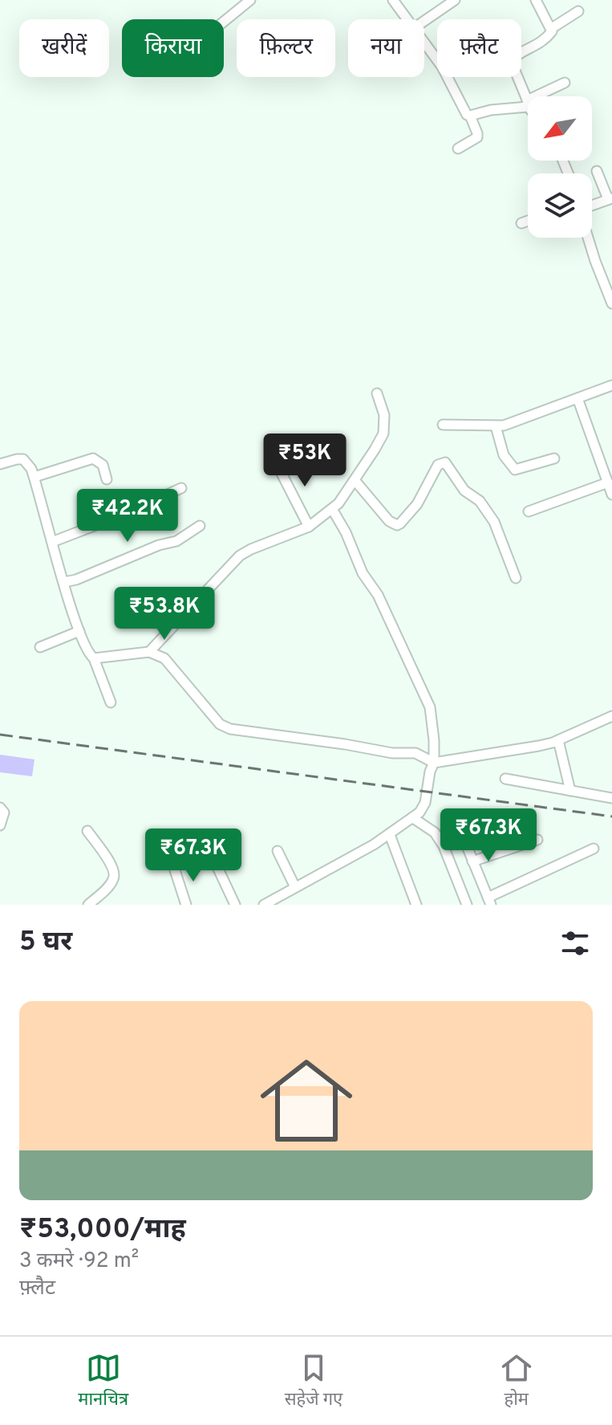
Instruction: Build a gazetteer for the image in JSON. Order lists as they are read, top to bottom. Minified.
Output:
{"north":"bottom left","page":{"chip":["खरीदें","किराया","फ़िल्टर","नया","फ़्लैट"],"price":["₹53K","₹42.2K","₹53.8K","₹67.3K","₹67.3K"],"heading":"5 घर","list":[{"name":"₹53,000/माह","note":"3 कमरे · 92 m² · फ़्लैट"}],"tabs":["मानचित्र","सहेजे गए","होम"]}}
